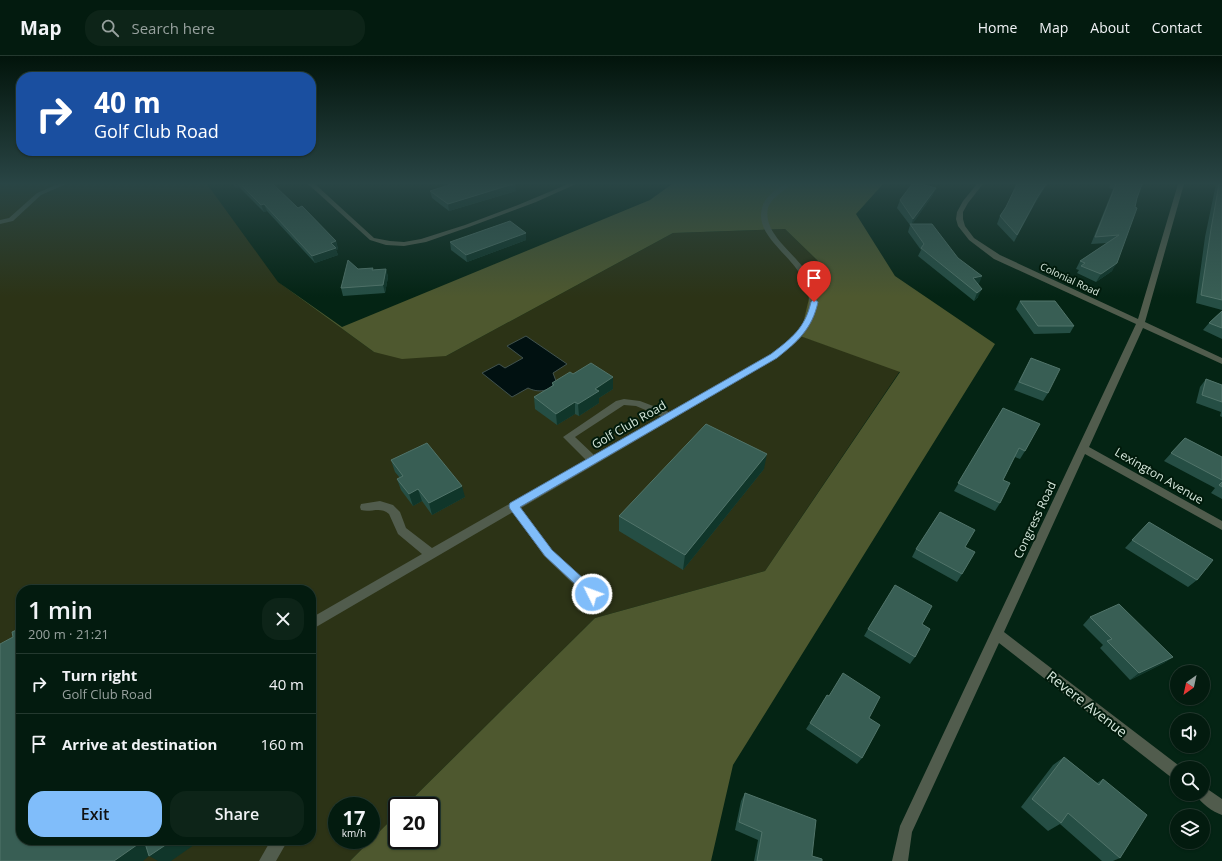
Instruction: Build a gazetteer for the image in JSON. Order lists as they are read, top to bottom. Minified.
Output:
{"streets":{"street":["Colonial Road","Golf Club Road","Lexington Avenue","Congress Road","Revere Avenue"]},"crossings":[["Colonial Road","Congress Road"],["Lexington Avenue","Congress Road"],["Congress Road","Revere Avenue"]],"north":"bottom left","page":{"header":"Map","search":"Search here","nav":["Home","Map","About","Contact"],"turn":["40 m","Golf Club Road"],"heading":["1 min","200 m · 21:21"],"list":[{"name":"Turn right","note":"Golf Club Road","value":"40 m"},{"name":"Arrive at destination","value":"160 m"}],"buttons":["Exit","Share"],"speed":"17 km/h","limit":"20"}}
